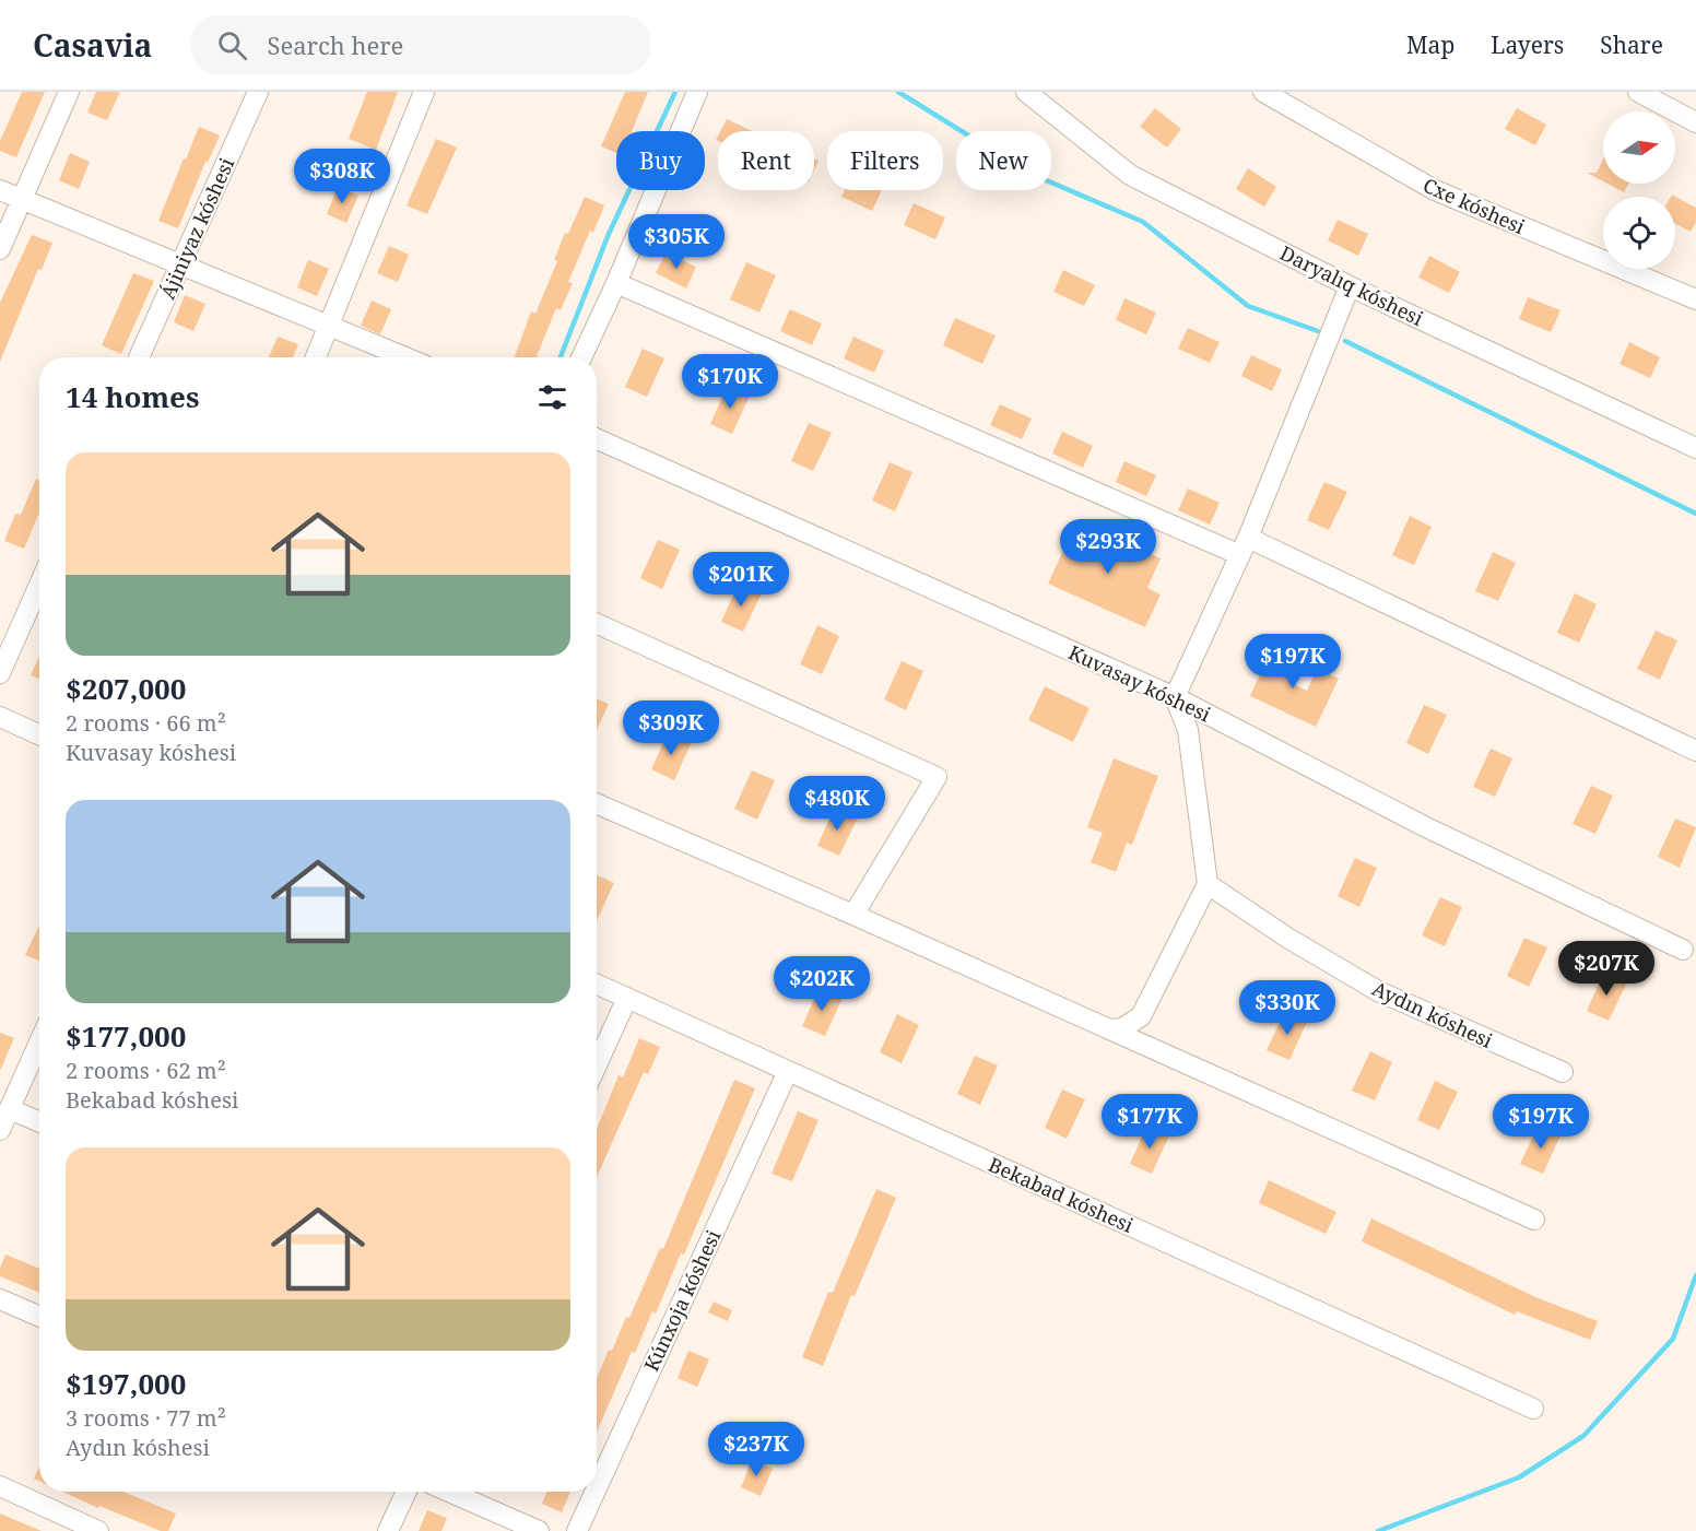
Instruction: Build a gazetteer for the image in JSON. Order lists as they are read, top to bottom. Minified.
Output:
{"streets":{"street":["Cxe kóshesi","Ájiniyaz kóshesi","Daryalıq kóshesi","Kuvasay kóshesi","Aydın kóshesi","Bekabad kóshesi","Kúnxoja kóshesi"]},"crossings":[["Bekabad kóshesi","Kúnxoja kóshesi"]],"north":"right","page":{"header":"Casavia","search":"Search here","nav":["Map","Layers","Share"],"chip":["Buy","Rent","Filters","New"],"price":["$308K","$305K","$170K","$293K","$201K","$197K","$309K","$480K","$207K","$202K","$330K","$177K","$197K","$237K"],"heading":"14 homes","list":[{"name":"$207,000","note":"2 rooms · 66 m² · Kuvasay kóshesi"},{"name":"$177,000","note":"2 rooms · 62 m² · Bekabad kóshesi"},{"name":"$197,000","note":"3 rooms · 77 m² · Aydın kóshesi"}]}}
